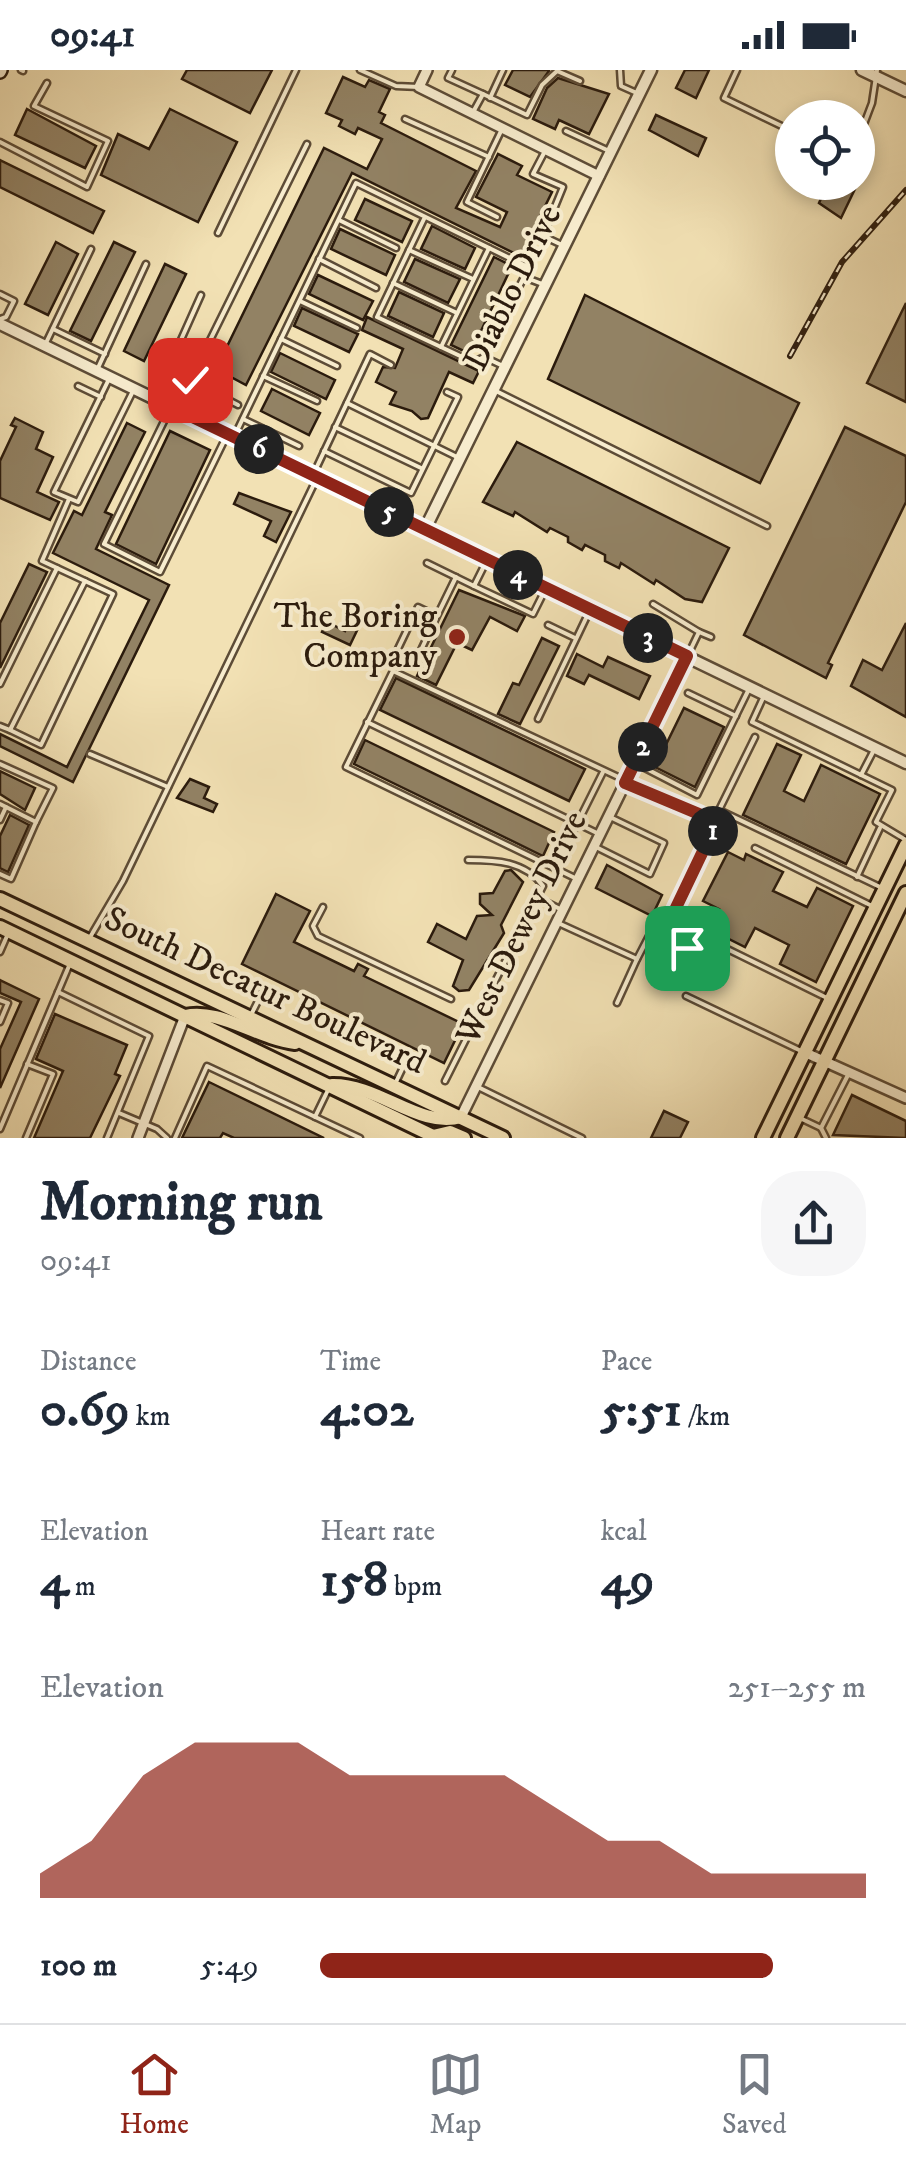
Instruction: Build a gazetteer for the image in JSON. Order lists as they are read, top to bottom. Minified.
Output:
{"streets":{"main road":["South Decatur Boulevard"],"street":["Diablo Drive","West Dewey Drive"]},"crossings":[["West Dewey Drive","South Decatur Boulevard"]],"places":["The Boring Company"],"page":{"status":"09:41","pins":["6","5","4","3","2","1"],"heading":["Morning run","09:41"],"stats":[["Distance","0.69 km"],["Time","4:02"],["Pace","5:51 /km"],["Elevation","4 m"],["Heart rate","158 bpm"],["kcal","49"]],"chart":["Elevation","251–255 m"],"list":[{"name":"100 m","note":"5:49"}],"tabs":["Home","Map","Saved"]}}
